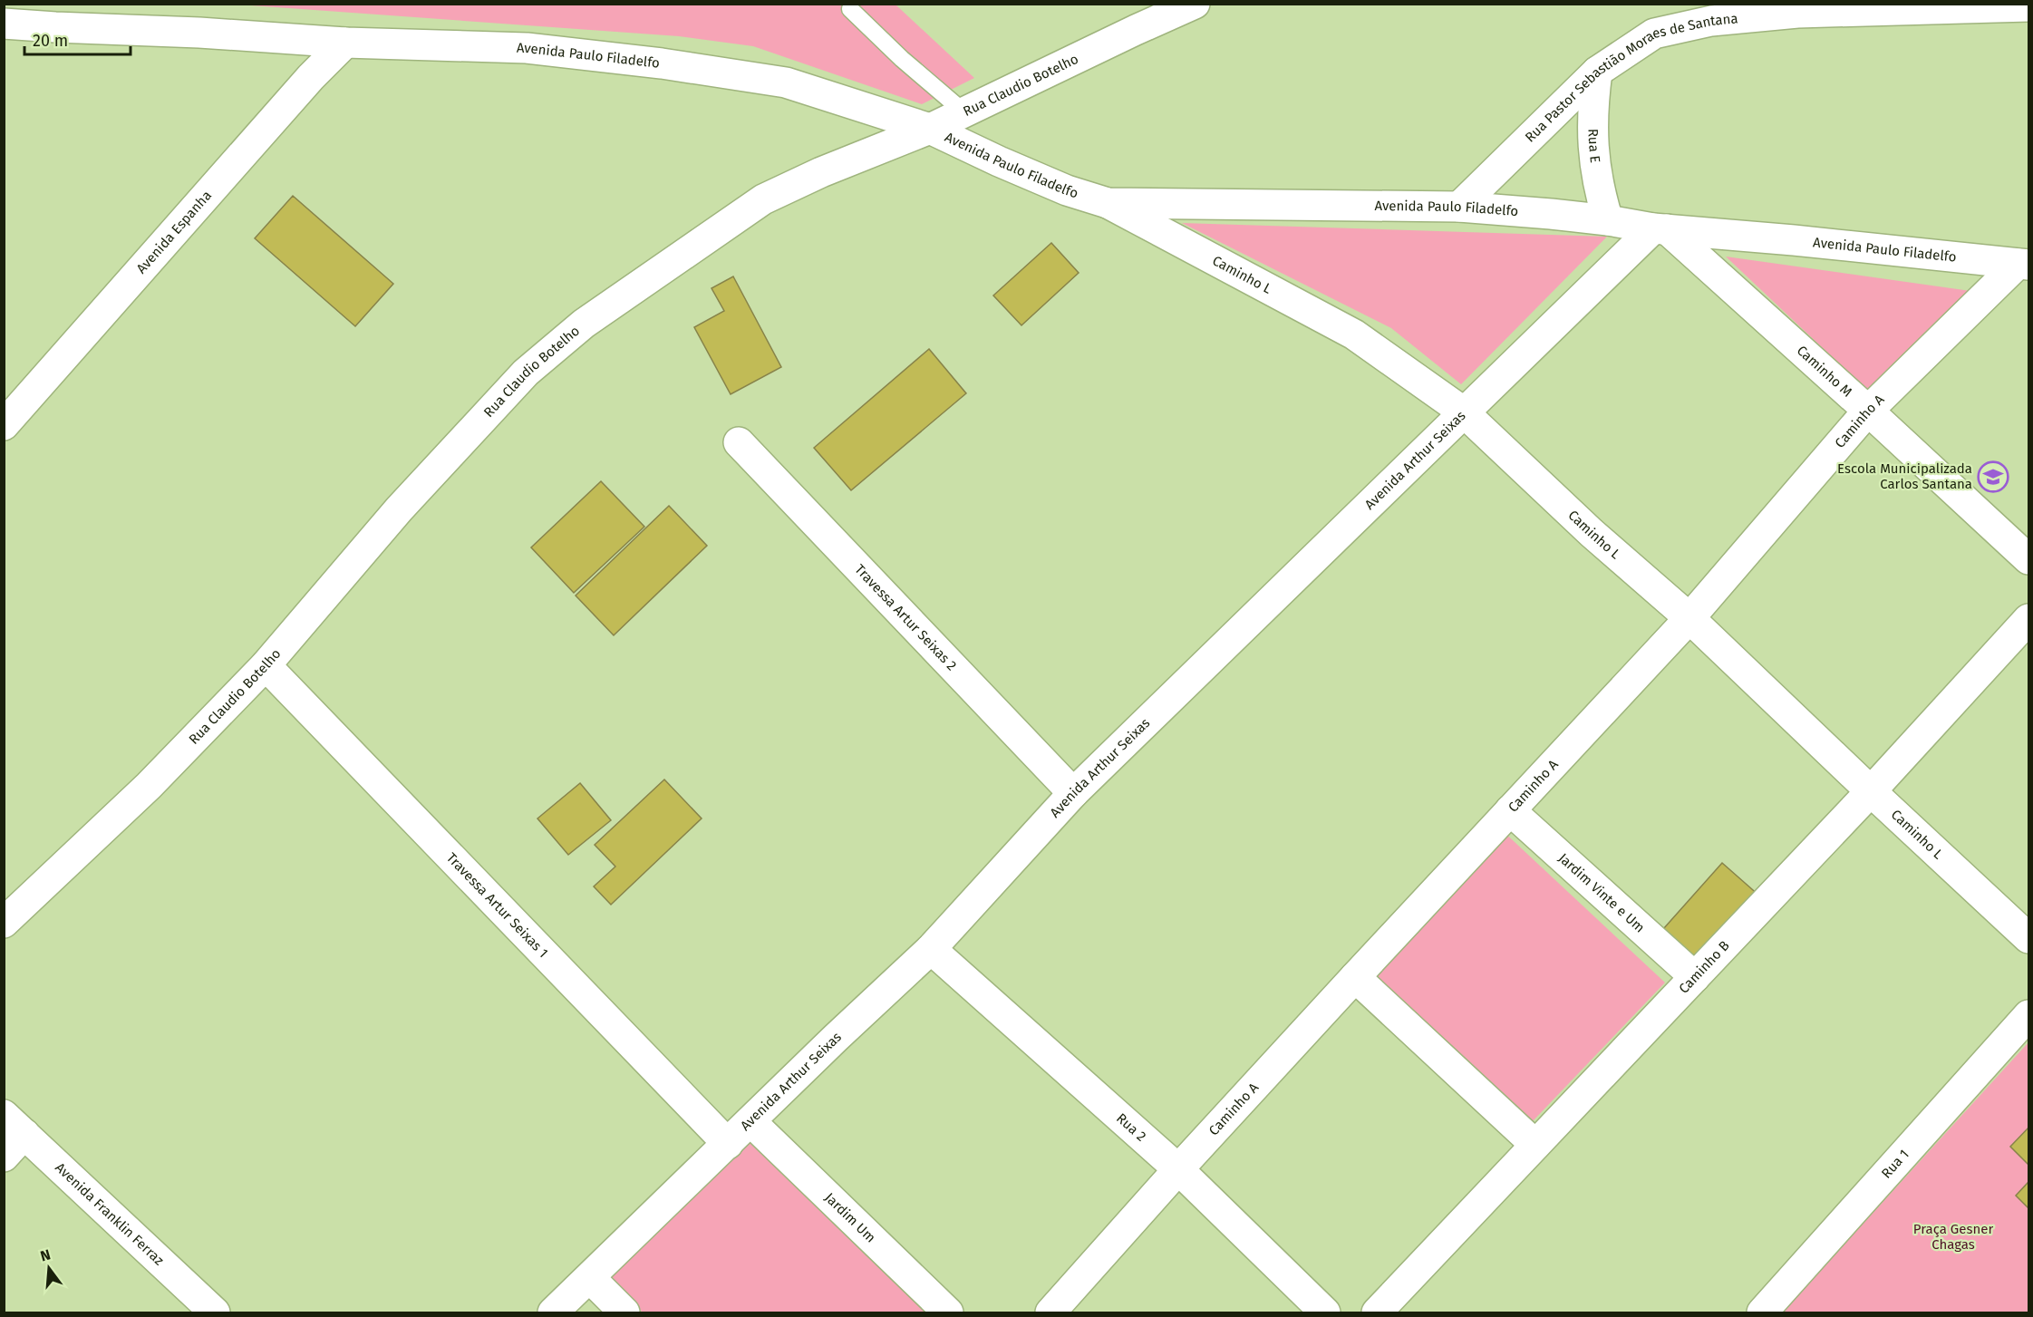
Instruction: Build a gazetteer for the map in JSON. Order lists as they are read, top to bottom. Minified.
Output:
{"streets":{"street":["Avenida Paulo Filadelfo","Rua Pastor Sebastião Moraes de Santana","Rua Claudio Botelho","Rua E","Avenida Espanha","Caminho L","Caminho M","Caminho A","Avenida Arthur Seixas","Travessa Artur Seixas 2","Jardim Vinte e Um","Travessa Artur Seixas 1","Caminho B","Rua 2","Rua 1","Avenida Franklin Ferraz","Jardim Um"]},"crossings":[["Avenida Paulo Filadelfo","Rua Pastor Sebastião Moraes de Santana"],["Avenida Paulo Filadelfo","Rua Claudio Botelho"],["Avenida Paulo Filadelfo","Rua E"],["Avenida Paulo Filadelfo","Avenida Espanha"],["Avenida Paulo Filadelfo","Caminho L"],["Avenida Paulo Filadelfo","Caminho M"],["Avenida Paulo Filadelfo","Caminho A"],["Avenida Paulo Filadelfo","Avenida Arthur Seixas"],["Rua Pastor Sebastião Moraes de Santana","Rua E"],["Rua Claudio Botelho","Travessa Artur Seixas 1"],["Caminho L","Caminho A"],["Caminho L","Avenida Arthur Seixas"],["Caminho L","Caminho B"],["Caminho M","Caminho A"],["Caminho M","Avenida Arthur Seixas"],["Caminho A","Jardim Vinte e Um"],["Caminho A","Rua 2"],["Avenida Arthur Seixas","Travessa Artur Seixas 2"],["Avenida Arthur Seixas","Travessa Artur Seixas 1"],["Avenida Arthur Seixas","Rua 2"],["Avenida Arthur Seixas","Jardim Um"],["Jardim Vinte e Um","Caminho B"]],"parks":["Praça Gesner Chagas"],"places":{"school or university":["Escola Municipalizada Carlos Santana"]},"scale_bar":"20 m","north":"top"}
